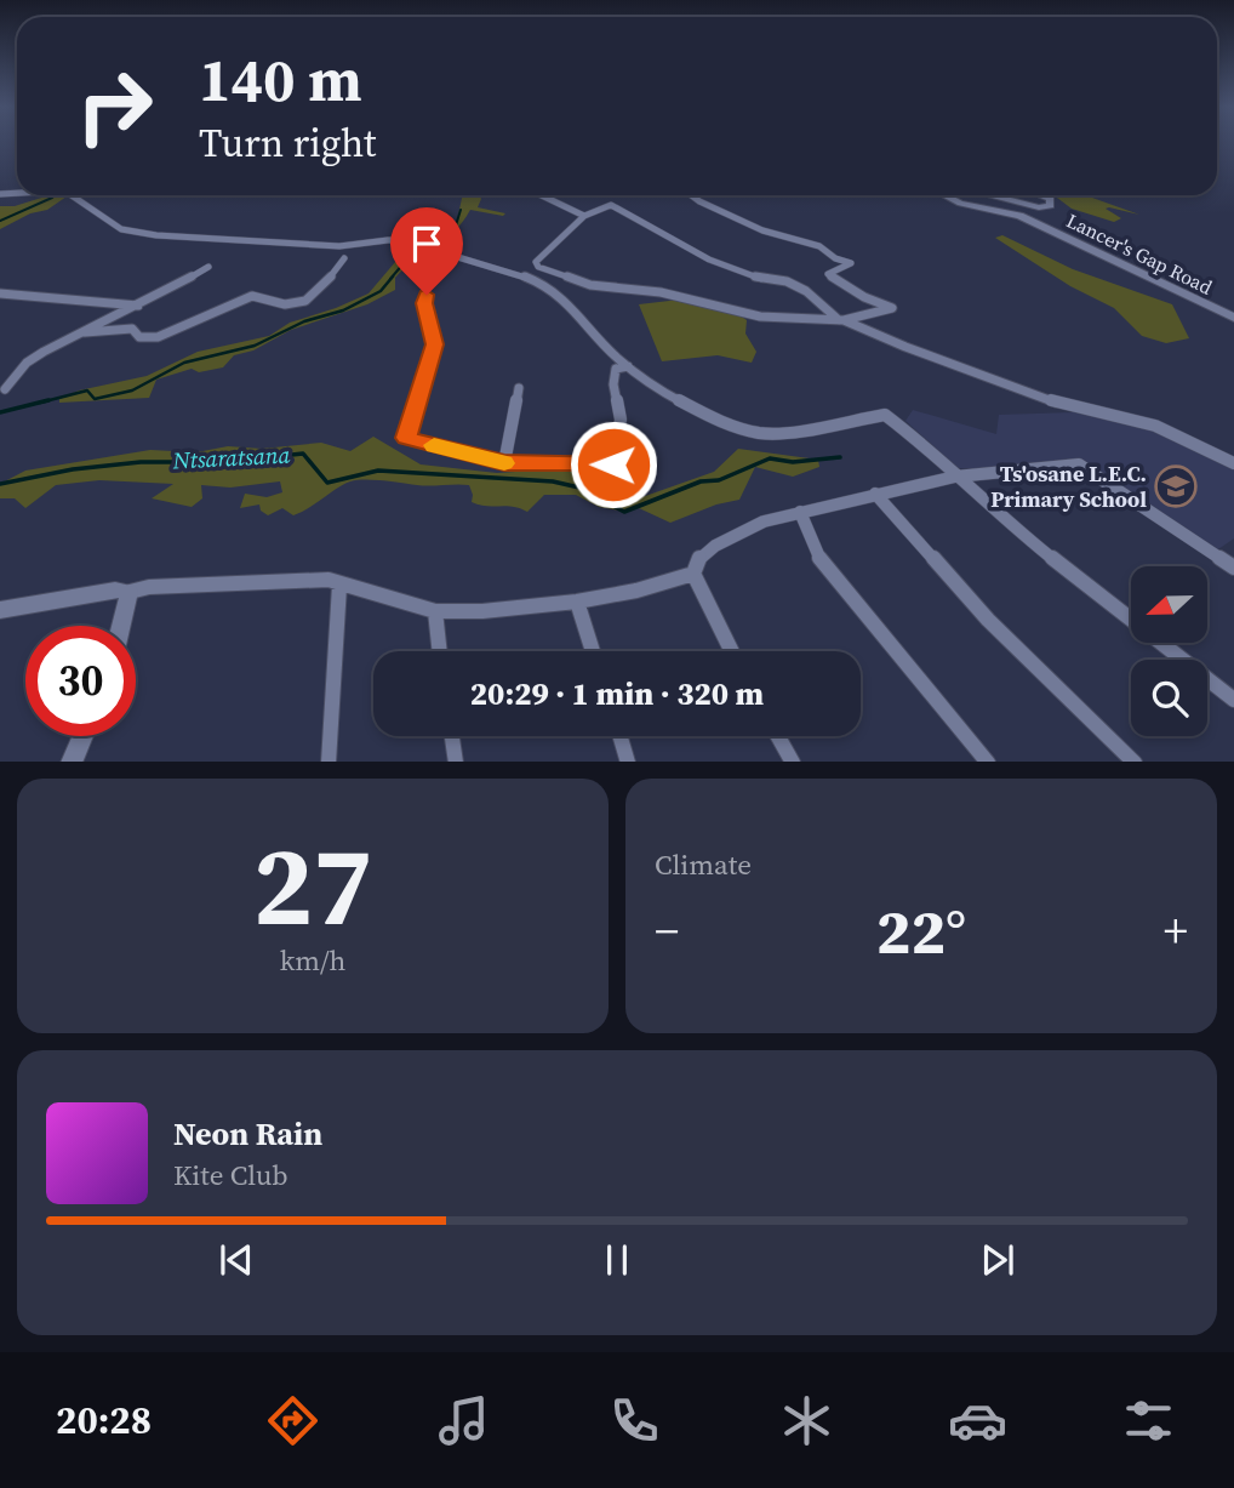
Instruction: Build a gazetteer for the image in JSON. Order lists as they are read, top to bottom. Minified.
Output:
{"streets":{"main road":["Lancer's Gap Road"]},"water":["Ntsaratsana"],"places":{"school or university":["Ts'osane L.E.C. Primary School"]},"north":"left","page":{"turn":["140 m","Turn right"],"limit":"30","trip":"20:29 · 1 min · 320 m","tile":[["27","km/h"],"Climate"],"heat":["−","22°","+"],"song":["Neon Rain","Kite Club"],"tabs":"20:28"}}
